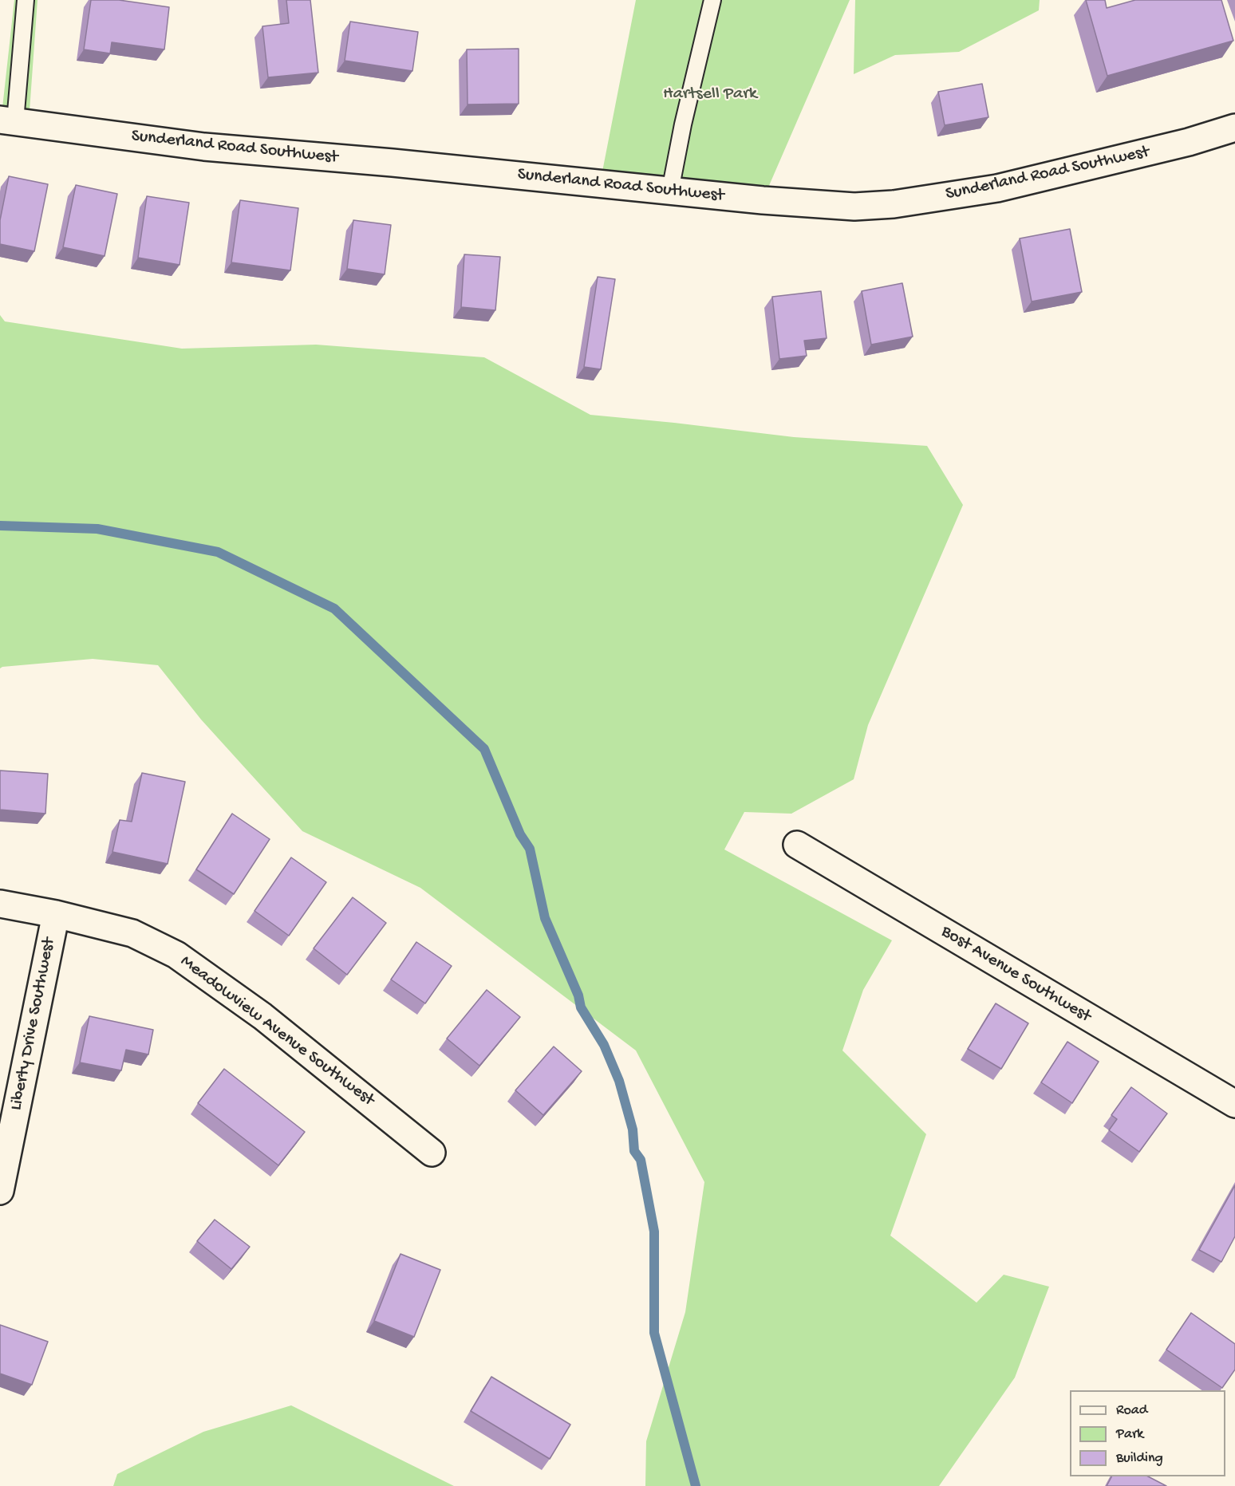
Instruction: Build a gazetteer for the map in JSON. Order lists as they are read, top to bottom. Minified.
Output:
{"streets":{"street":["Sunderland Road Southwest","Bost Avenue Southwest","Liberty Drive Southwest","Meadowview Avenue Southwest"]},"crossings":[["Liberty Drive Southwest","Meadowview Avenue Southwest"]],"parks":["Hartsell Park"],"legend":["Road","Park","Building"]}
